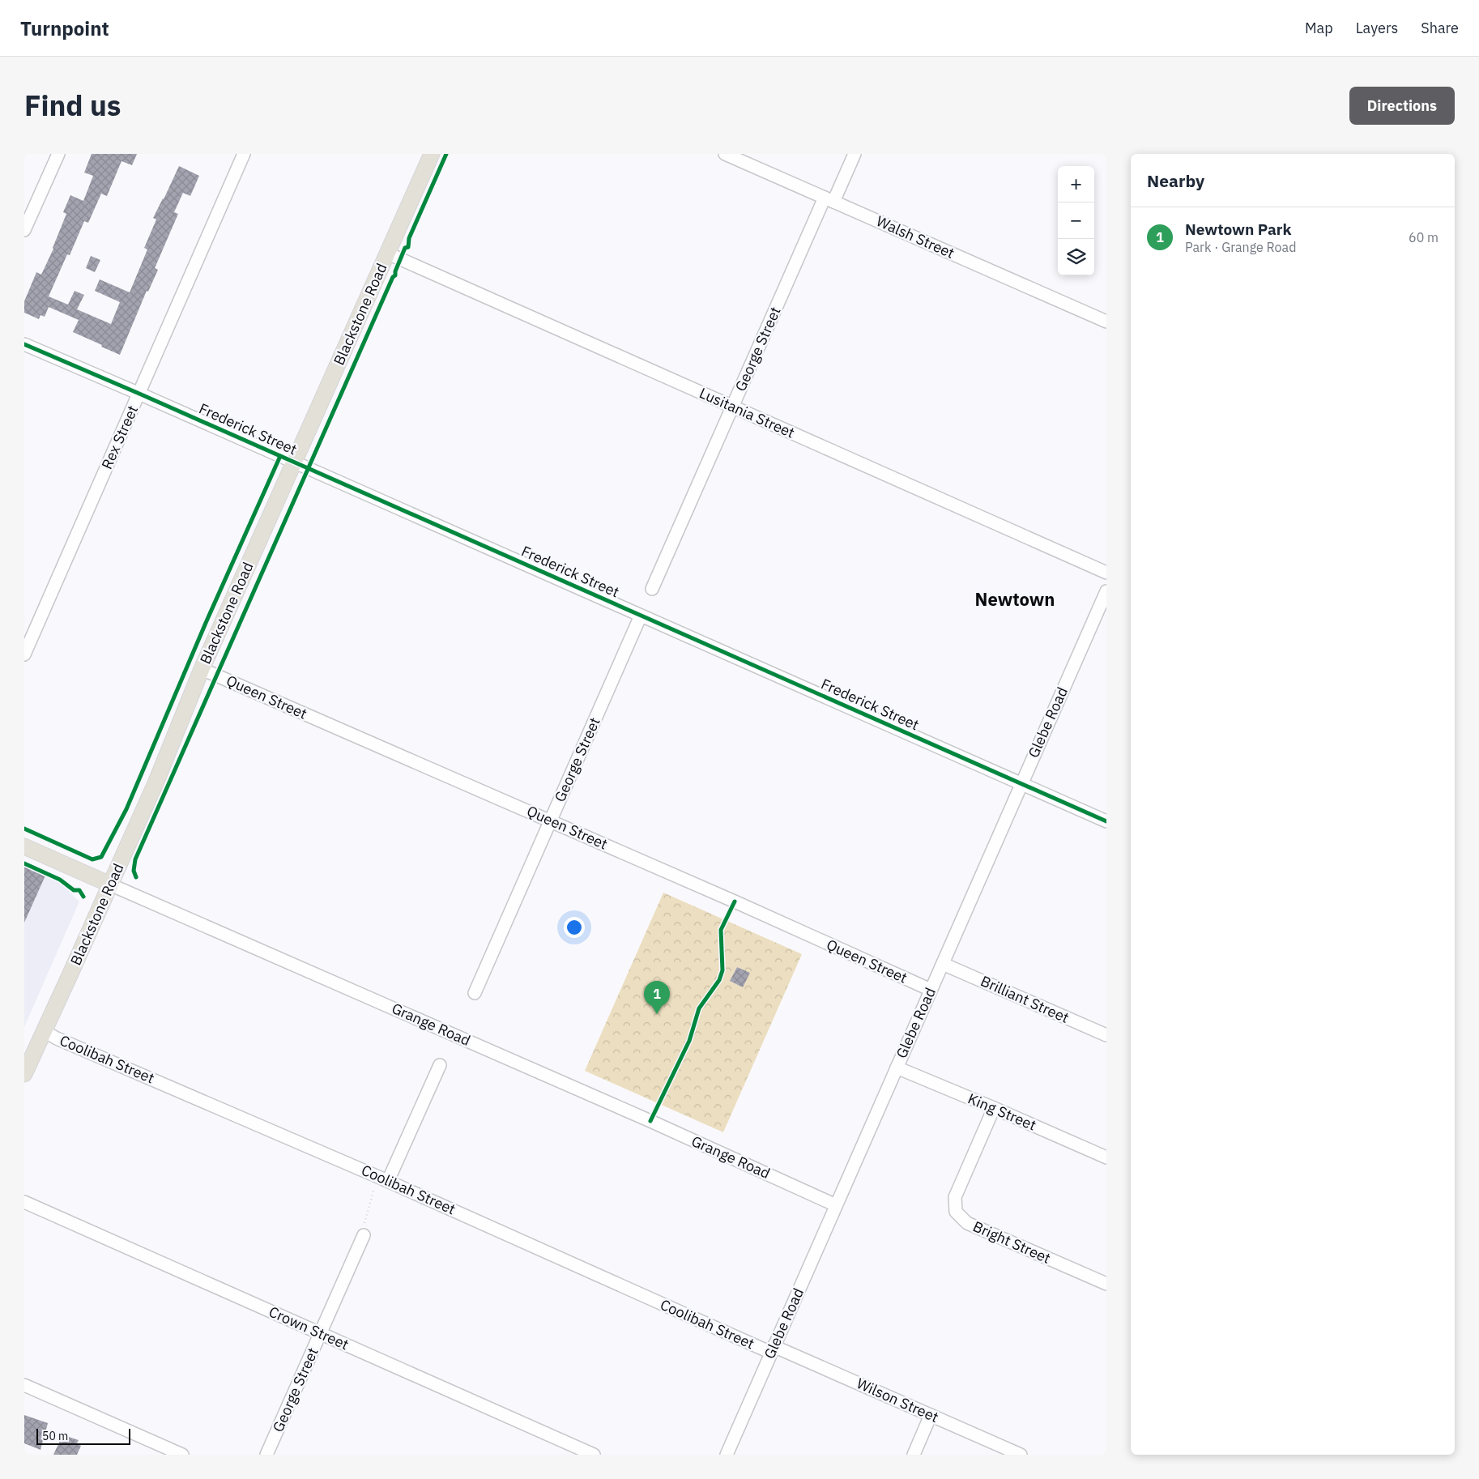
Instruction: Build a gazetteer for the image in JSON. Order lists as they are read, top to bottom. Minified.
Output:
{"streets":{"main road":["Blackstone Road","Grange Road"],"street":["Walsh Street","George Street","Lusitania Street","Frederick Street","Rex Street","Queen Street","Glebe Road","Brilliant Street","Coolibah Street","King Street","Bright Street","Crown Street","Wilson Street"]},"crossings":[["Walsh Street","George Street"],["Blackstone Road","Lusitania Street"],["Blackstone Road","Frederick Street"],["Blackstone Road","Queen Street"],["Blackstone Road","Grange Road"],["Blackstone Road","Coolibah Street"],["George Street","Lusitania Street"],["George Street","Frederick Street"],["George Street","Queen Street"],["George Street","Crown Street"],["Frederick Street","Rex Street"],["Frederick Street","Glebe Road"],["Queen Street","Glebe Road"],["Glebe Road","Brilliant Street"],["Glebe Road","Grange Road"],["Glebe Road","Coolibah Street"],["Glebe Road","King Street"],["Glebe Road","Wilson Street"],["Coolibah Street","Wilson Street"],["King Street","Bright Street"]],"districts":["Newtown"],"scale_bar":"50 m","page":{"header":"Turnpoint","nav":["Map","Layers","Share"],"title":"Find us","buttons":"Directions","heading":"Nearby","map_buttons":["+","−"],"list":[{"mark":"1","name":"Newtown Park","note":"Park · Grange Road","value":"60 m"}],"pins":"1","scale":"50 m"}}
